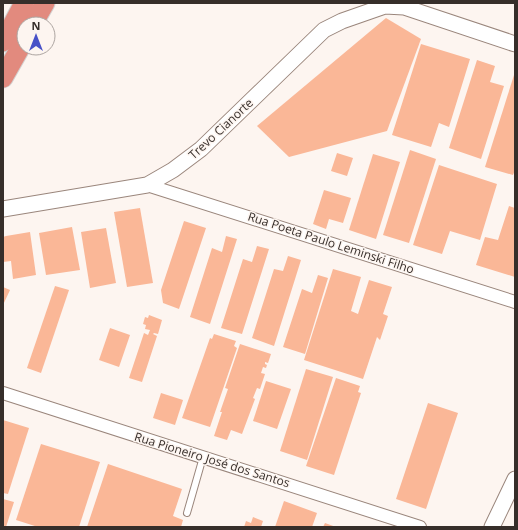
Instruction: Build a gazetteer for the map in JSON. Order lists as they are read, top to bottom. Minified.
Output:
{"streets":{"street":["Trevo Cianorte","Rua Poeta Paulo Leminski Filho","Rua Pioneiro José dos Santos"]},"crossings":[["Trevo Cianorte","Rua Poeta Paulo Leminski Filho"]],"north":"top"}
